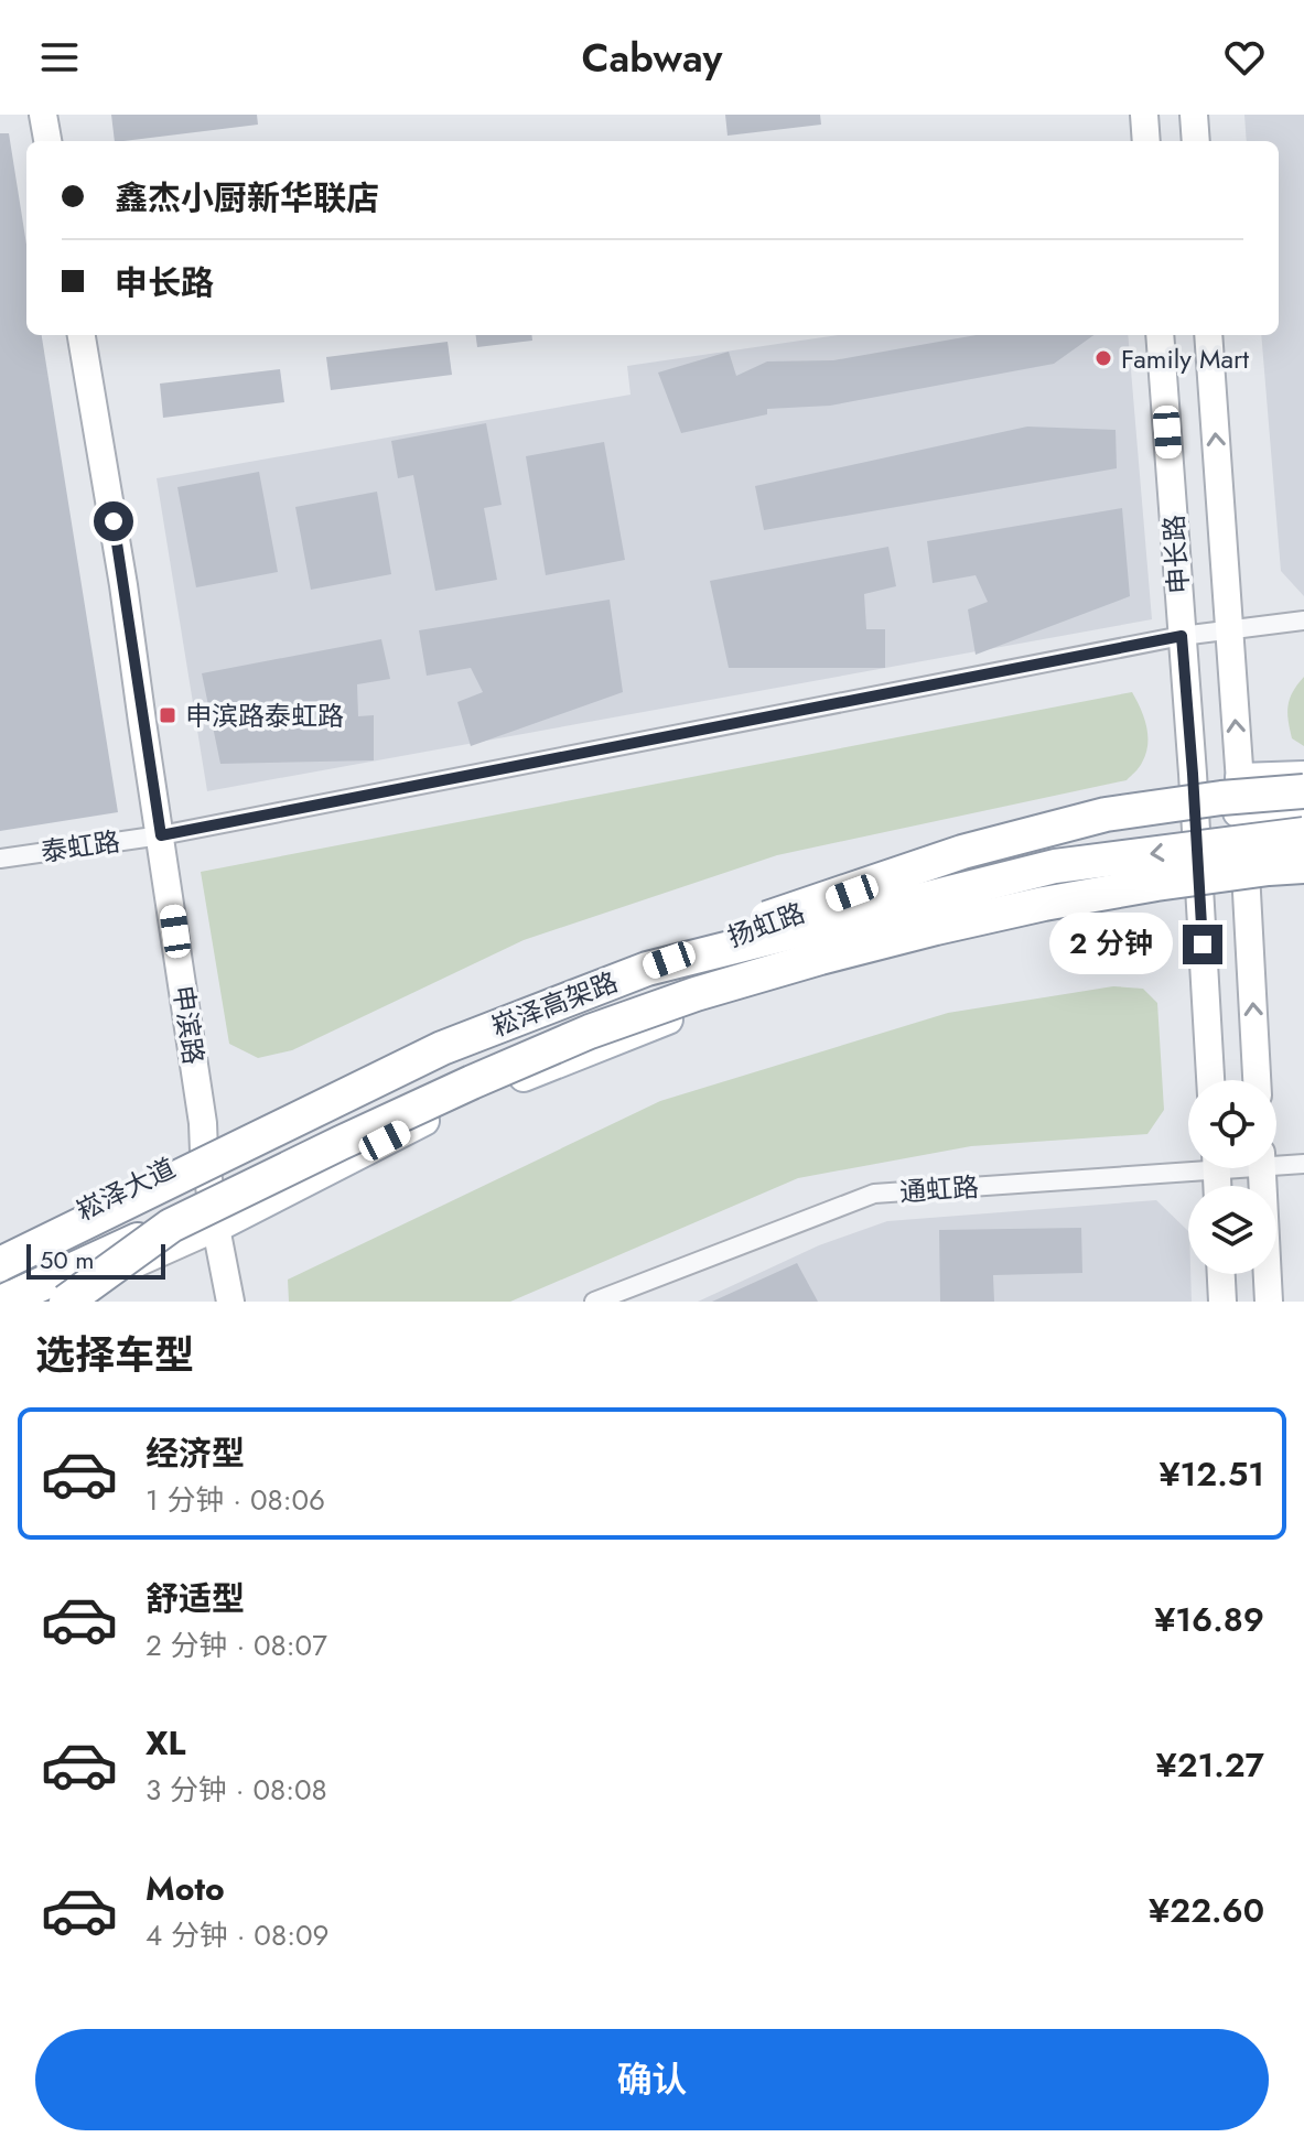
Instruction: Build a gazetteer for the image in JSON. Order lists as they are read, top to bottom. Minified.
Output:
{"streets":{"highway":["崧泽高架路"],"main road":["申长路","扬虹路","申滨路","崧泽大道"],"street":["泰虹路","通虹路"]},"crossings":[["申长路","泰虹路"],["申长路","扬虹路"],["泰虹路","申滨路"],["扬虹路","申滨路"],["扬虹路","崧泽大道"],["申滨路","崧泽大道"]],"places":{"other":["Family Mart"],"transit":["申滨路泰虹路"]},"scale_bar":"50 m","page":{"header":"Cabway","banner":["鑫杰小厨新华联店","申长路"],"bubble":"2 分钟","scale":"50 m","heading":"选择车型","list":[{"name":"经济型","note":"1 分钟 · 08:06","value":"¥12.51"},{"name":"舒适型","note":"2 分钟 · 08:07","value":"¥16.89"},{"name":"XL","note":"3 分钟 · 08:08","value":"¥21.27"},{"name":"Moto","note":"4 分钟 · 08:09","value":"¥22.60"}],"buttons":"确认"}}
